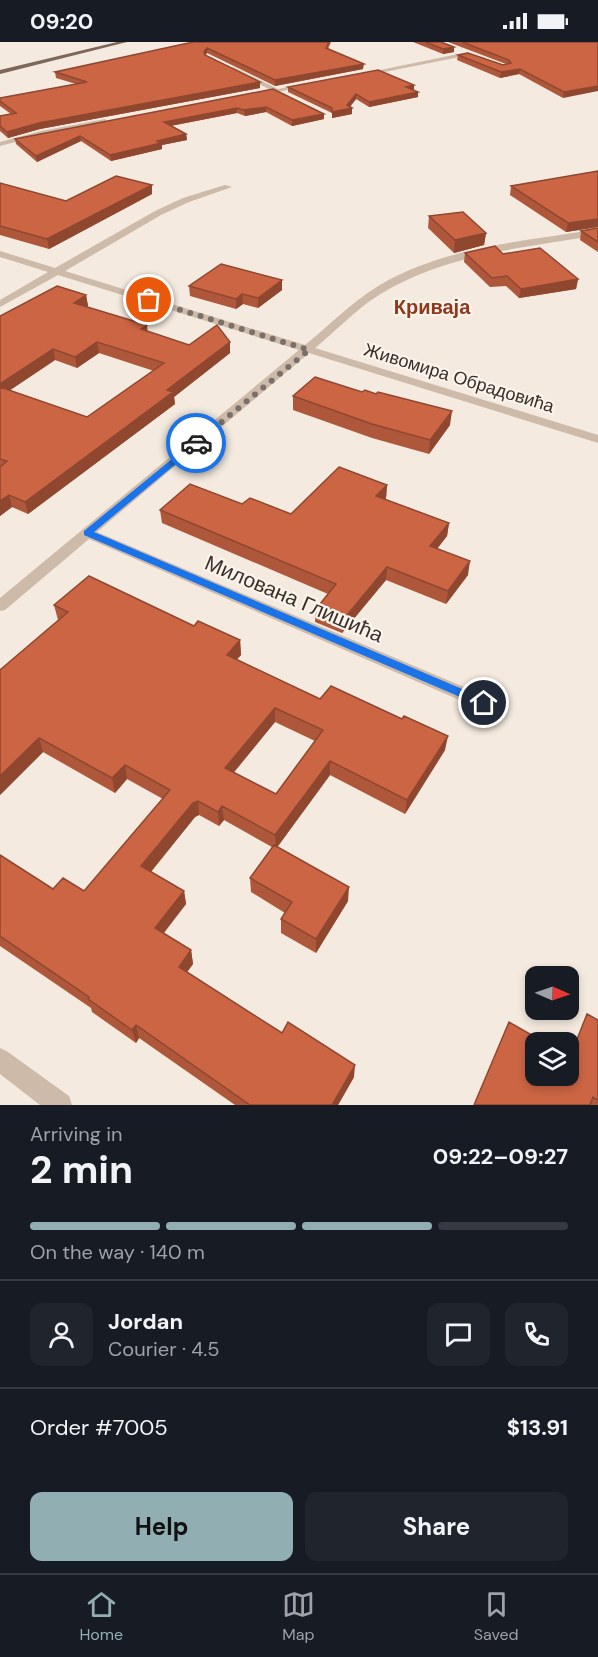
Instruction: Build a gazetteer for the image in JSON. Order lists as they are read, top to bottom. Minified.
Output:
{"streets":{"street":["Живомира Обрадовића","Милована Глишића"]},"districts":["Криваја"],"north":"right","page":{"status":"09:20","heading":["2 min","Arriving in","09:22–09:27"],"panel":["Jordan","Courier · 4.5","Order #7005","$13.91"],"bar":"On the way · 140 m","buttons":["Help","Share"],"tabs":["Home","Map","Saved"]}}
